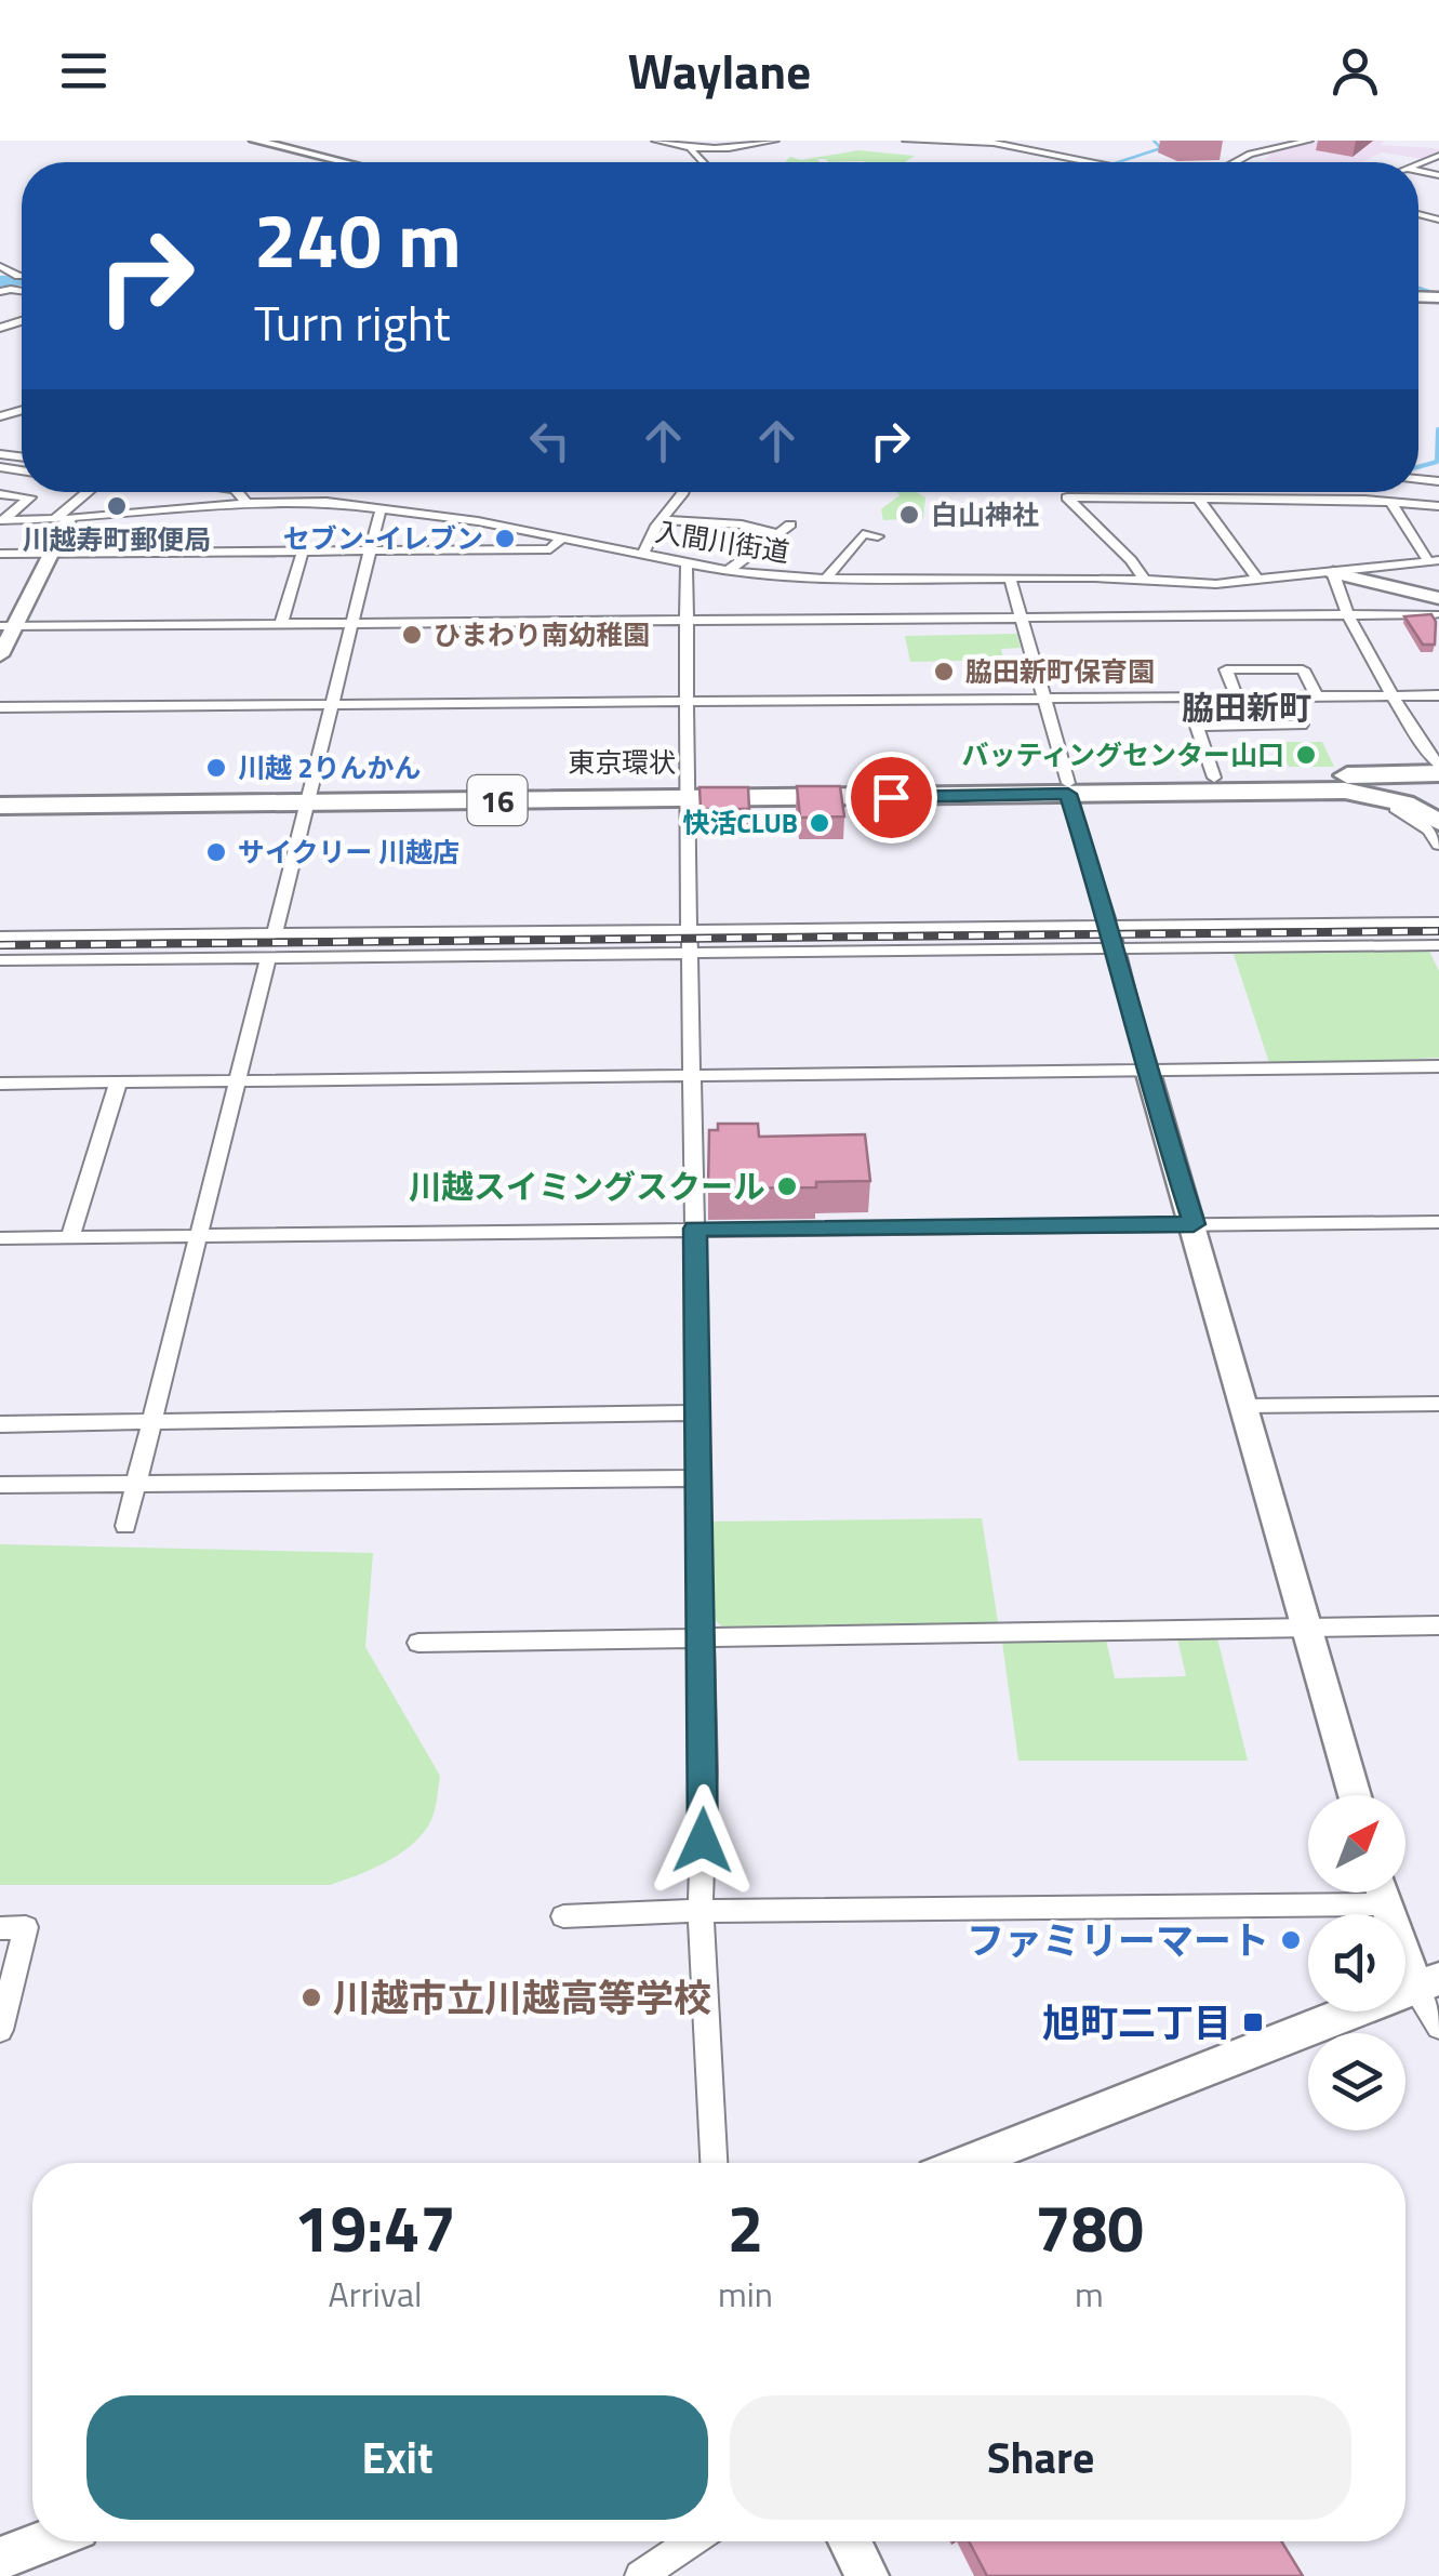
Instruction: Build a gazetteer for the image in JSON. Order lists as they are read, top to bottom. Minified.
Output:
{"streets":{"highway":["東京環状","16"],"street":["入間川街道"]},"districts":["脇田新町"],"places":{"other":["川越寿町郵便局","白山神社","セブン-イレブン","ひまわり南幼稚園","脇田新町保育園","バッティングセンター山口","川越 2りんかん","快活CLUB","サイクリー 川越店","川越スイミングスクール","ファミリーマート","川越市立川越高等学校"],"transit":["旭町二丁目"]},"north":"top right","page":{"header":"Waylane","turn":["240 m","Turn right"],"eta":["19:47","Arrival","2","min","780","m"],"buttons":["Exit","Share"]}}
